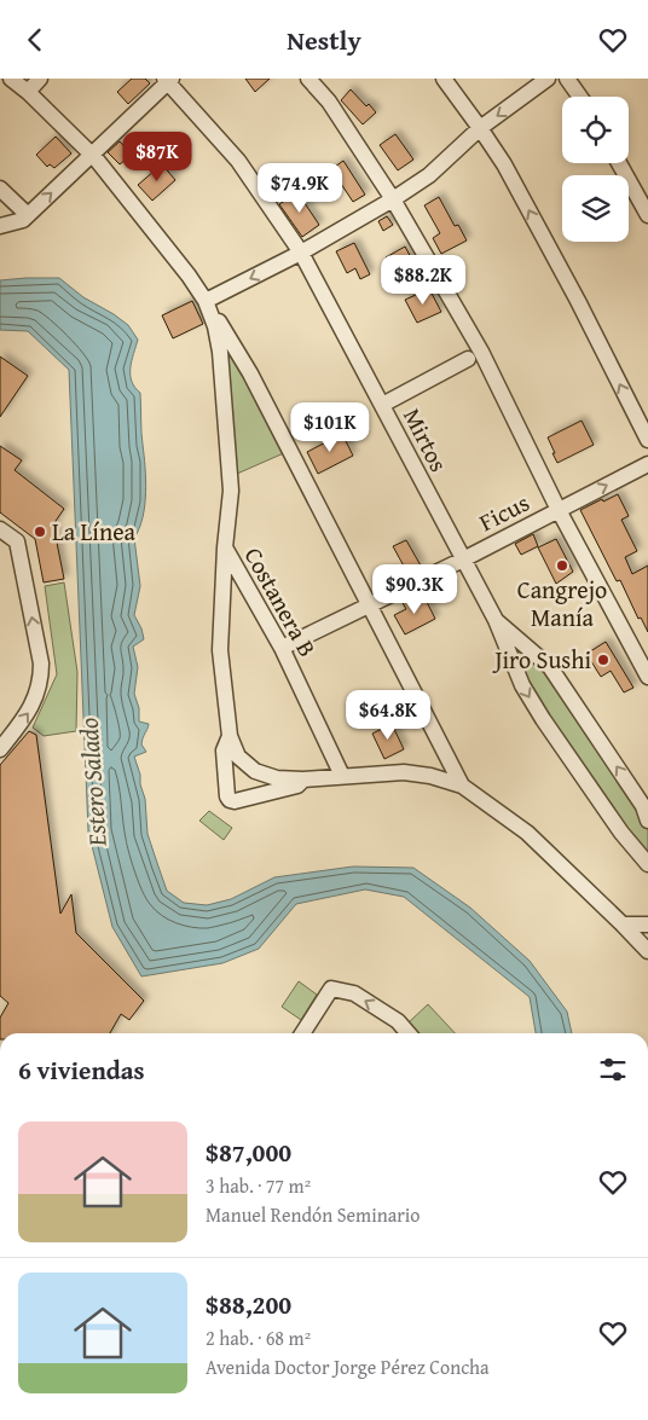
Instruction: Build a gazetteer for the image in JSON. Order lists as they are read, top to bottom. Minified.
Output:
{"streets":{"street":["Mirtos","Ficus","Costanera B"]},"crossings":[["Mirtos","Ficus"],["Ficus","Costanera B"]],"water":["Estero Salado"],"places":["La Línea","Cangrejo Manía","Jiro Sushi"],"page":{"header":"Nestly","price":["$87K","$74.9K","$88.2K","$101K","$90.3K","$64.8K"],"heading":"6 viviendas","list":[{"name":"$87,000","note":"3 hab. · 77 m² · Manuel Rendón Seminario"},{"name":"$88,200","note":"2 hab. · 68 m² · Avenida Doctor Jorge Pérez Concha"}]}}
